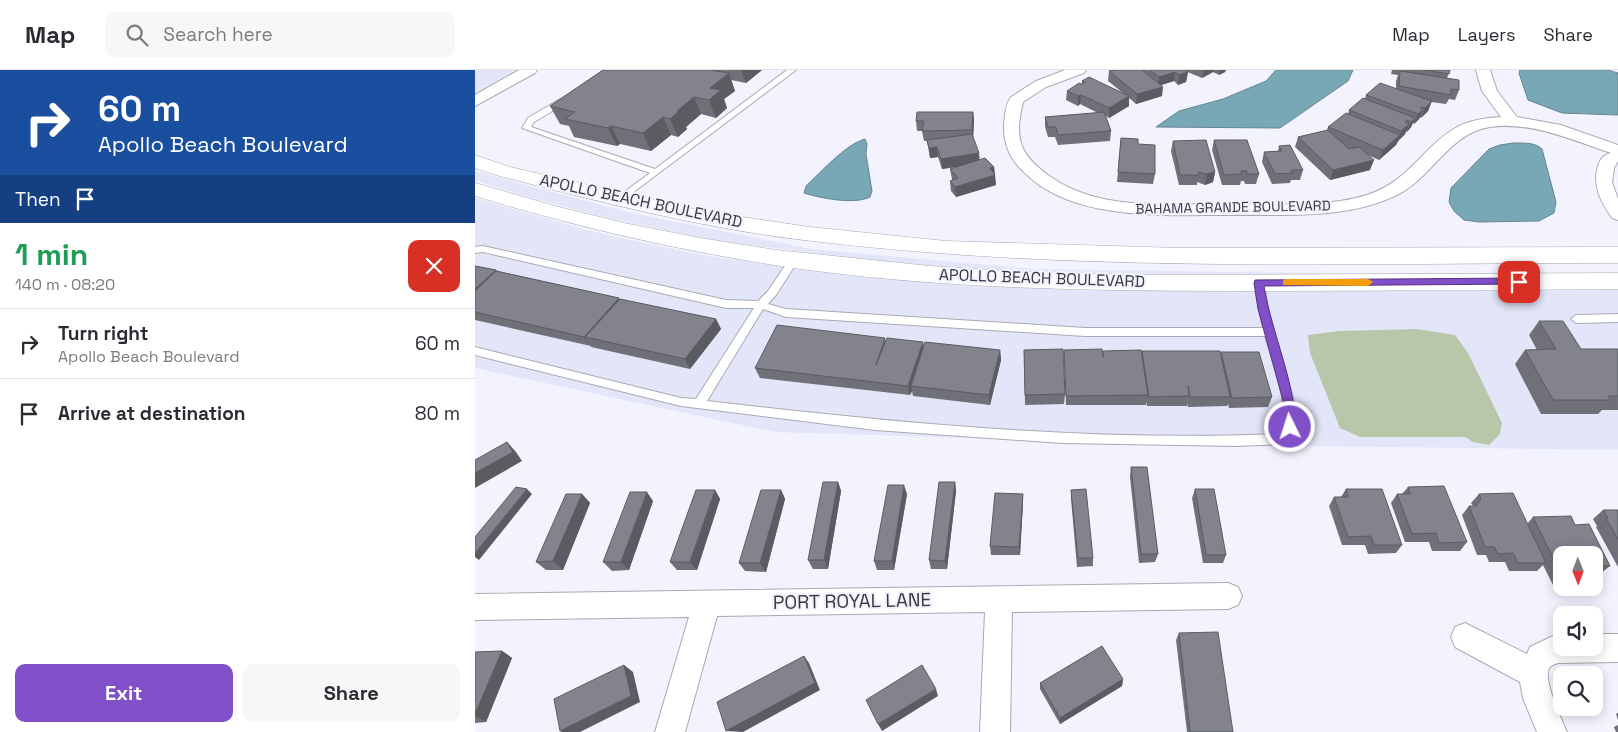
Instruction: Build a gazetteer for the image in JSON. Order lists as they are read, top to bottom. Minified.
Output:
{"streets":{"main road":["APOLLO BEACH BOULEVARD"],"street":["BAHAMA GRANDE BOULEVARD","PORT ROYAL LANE"]},"north":"bottom","page":{"header":"Map","search":"Search here","nav":["Map","Layers","Share"],"turn":["60 m","Apollo Beach Boulevard"],"then":"Then","heading":["1 min","140 m · 08:20"],"list":[{"name":"Turn right","note":"Apollo Beach Boulevard","value":"60 m"},{"name":"Arrive at destination","value":"80 m"}],"buttons":["Exit","Share"]}}
